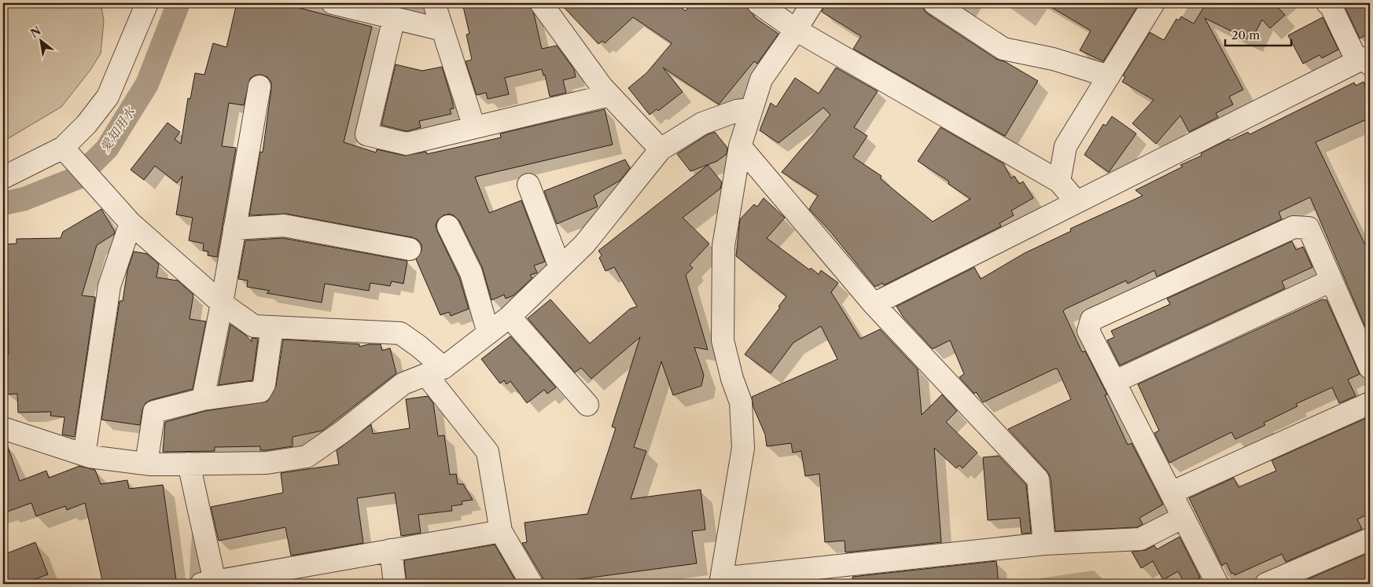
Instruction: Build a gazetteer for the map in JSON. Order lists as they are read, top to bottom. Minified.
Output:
{"water":["愛知用水"],"scale_bar":"20 m","north":"top left"}
